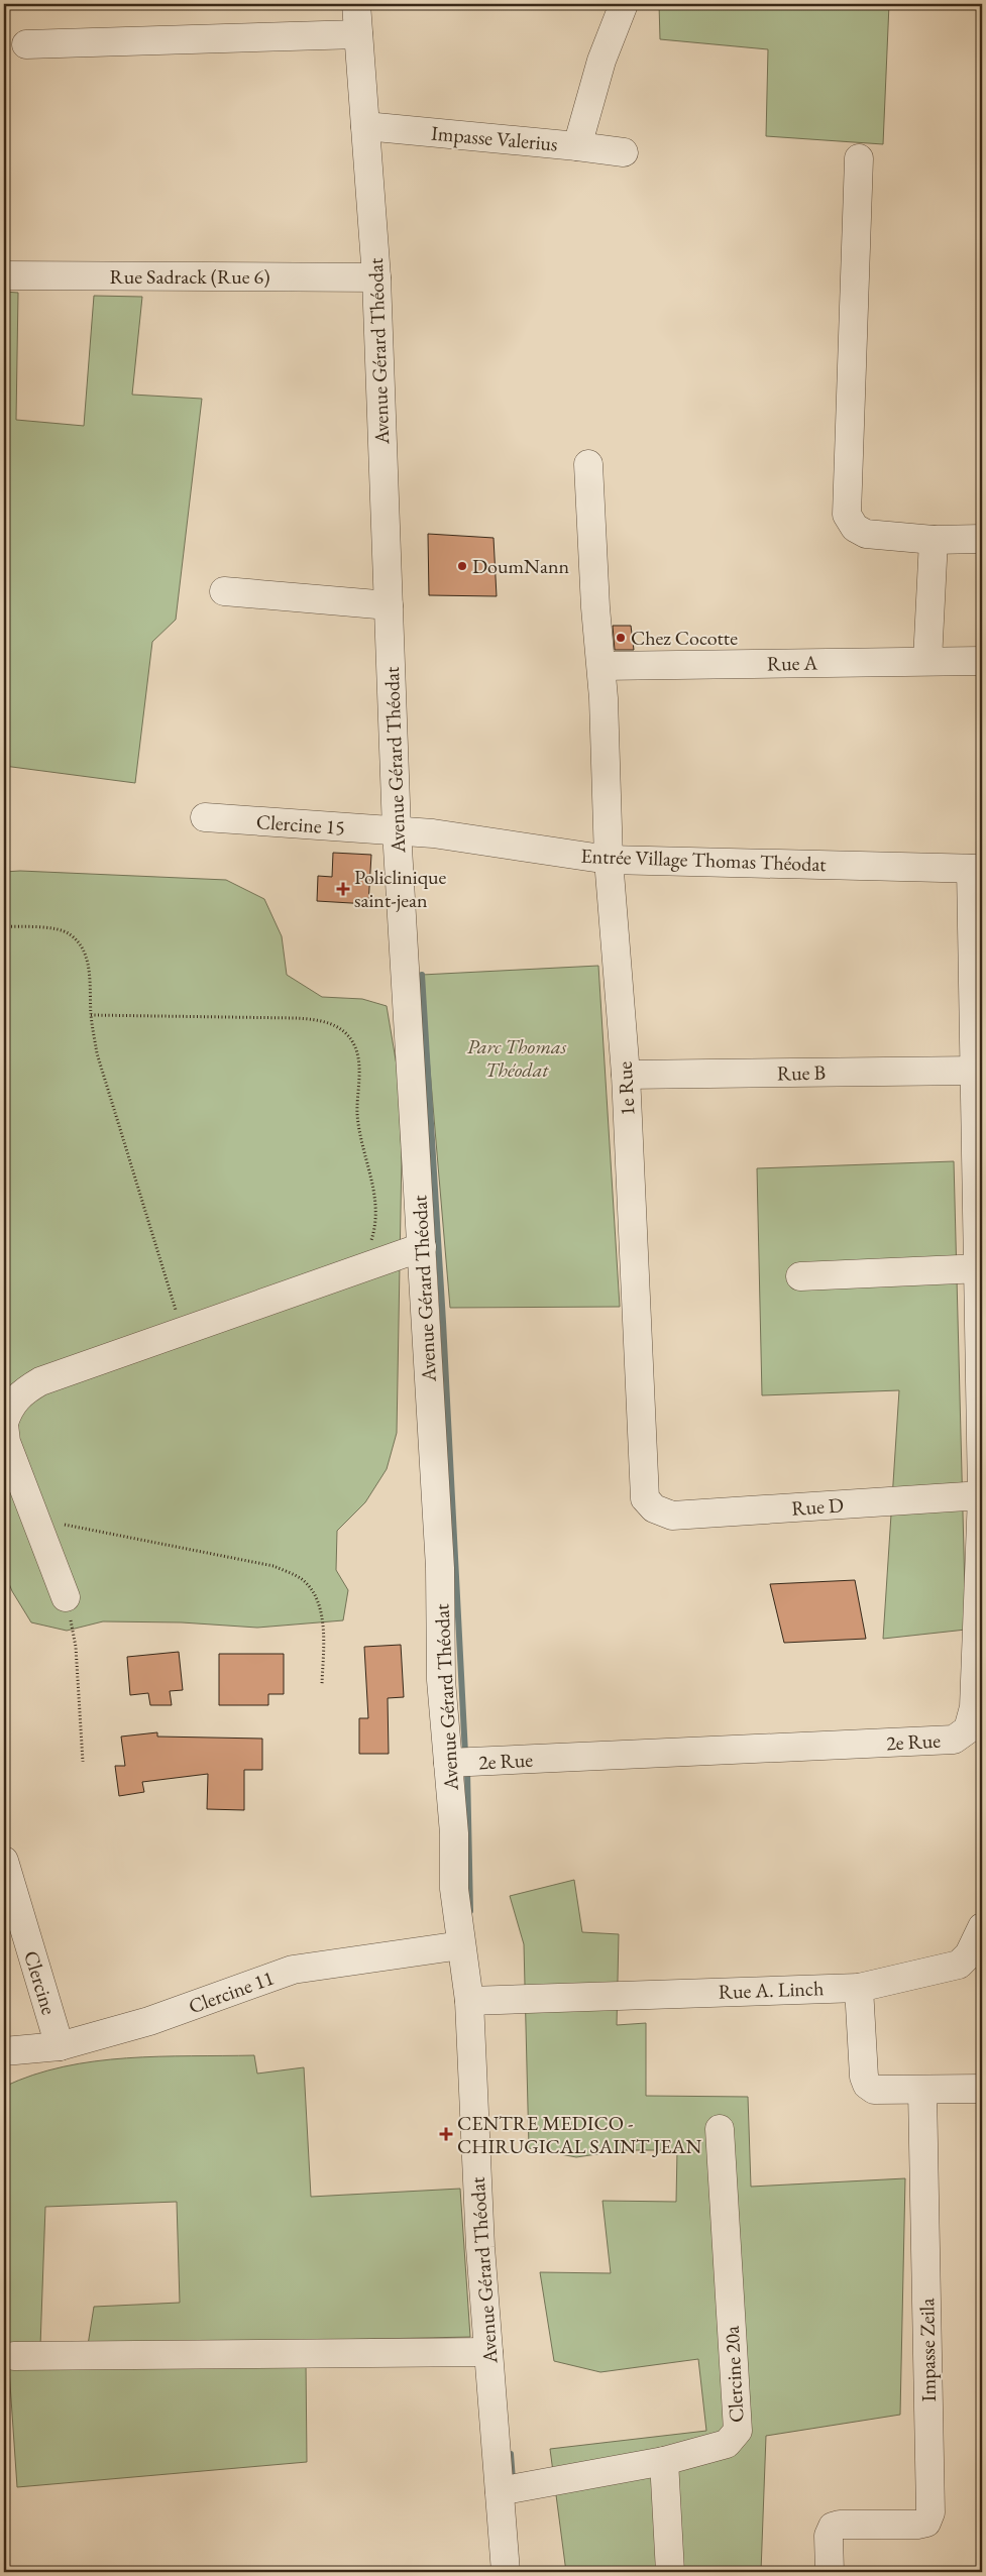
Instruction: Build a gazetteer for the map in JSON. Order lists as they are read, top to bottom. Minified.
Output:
{"streets":{"street":["Impasse Valerius","Rue Sadrack (Rue 6)","Avenue Gérard Théodat","Rue A","Clercine 15","Entrée Village Thomas Théodat","Rue B","1e Rue","Rue D","2e Rue","Clercine","Rue A. Linch","Clercine 11","Impasse Zeila","Clercine 20a"]},"crossings":[["Impasse Valerius","Avenue Gérard Théodat"],["Rue Sadrack (Rue 6)","Avenue Gérard Théodat"],["Avenue Gérard Théodat","Clercine 15"],["Avenue Gérard Théodat","Entrée Village Thomas Théodat"],["Avenue Gérard Théodat","2e Rue"],["Avenue Gérard Théodat","Rue A. Linch"],["Avenue Gérard Théodat","Clercine 11"],["Avenue Gérard Théodat","Clercine 20a"],["Rue A","1e Rue"],["Clercine 15","Entrée Village Thomas Théodat"],["Entrée Village Thomas Théodat","1e Rue"],["Entrée Village Thomas Théodat","2e Rue"],["Rue B","1e Rue"],["Rue B","2e Rue"],["1e Rue","Rue D"],["Rue D","2e Rue"],["Clercine","Clercine 11"]],"parks":["Parc Thomas Théodat"],"places":{"other":["DoumNann","Chez Cocotte"],"health":["Policlinique saint-jean","CENTRE MEDICO - CHIRUGICAL SAINT JEAN"]}}
